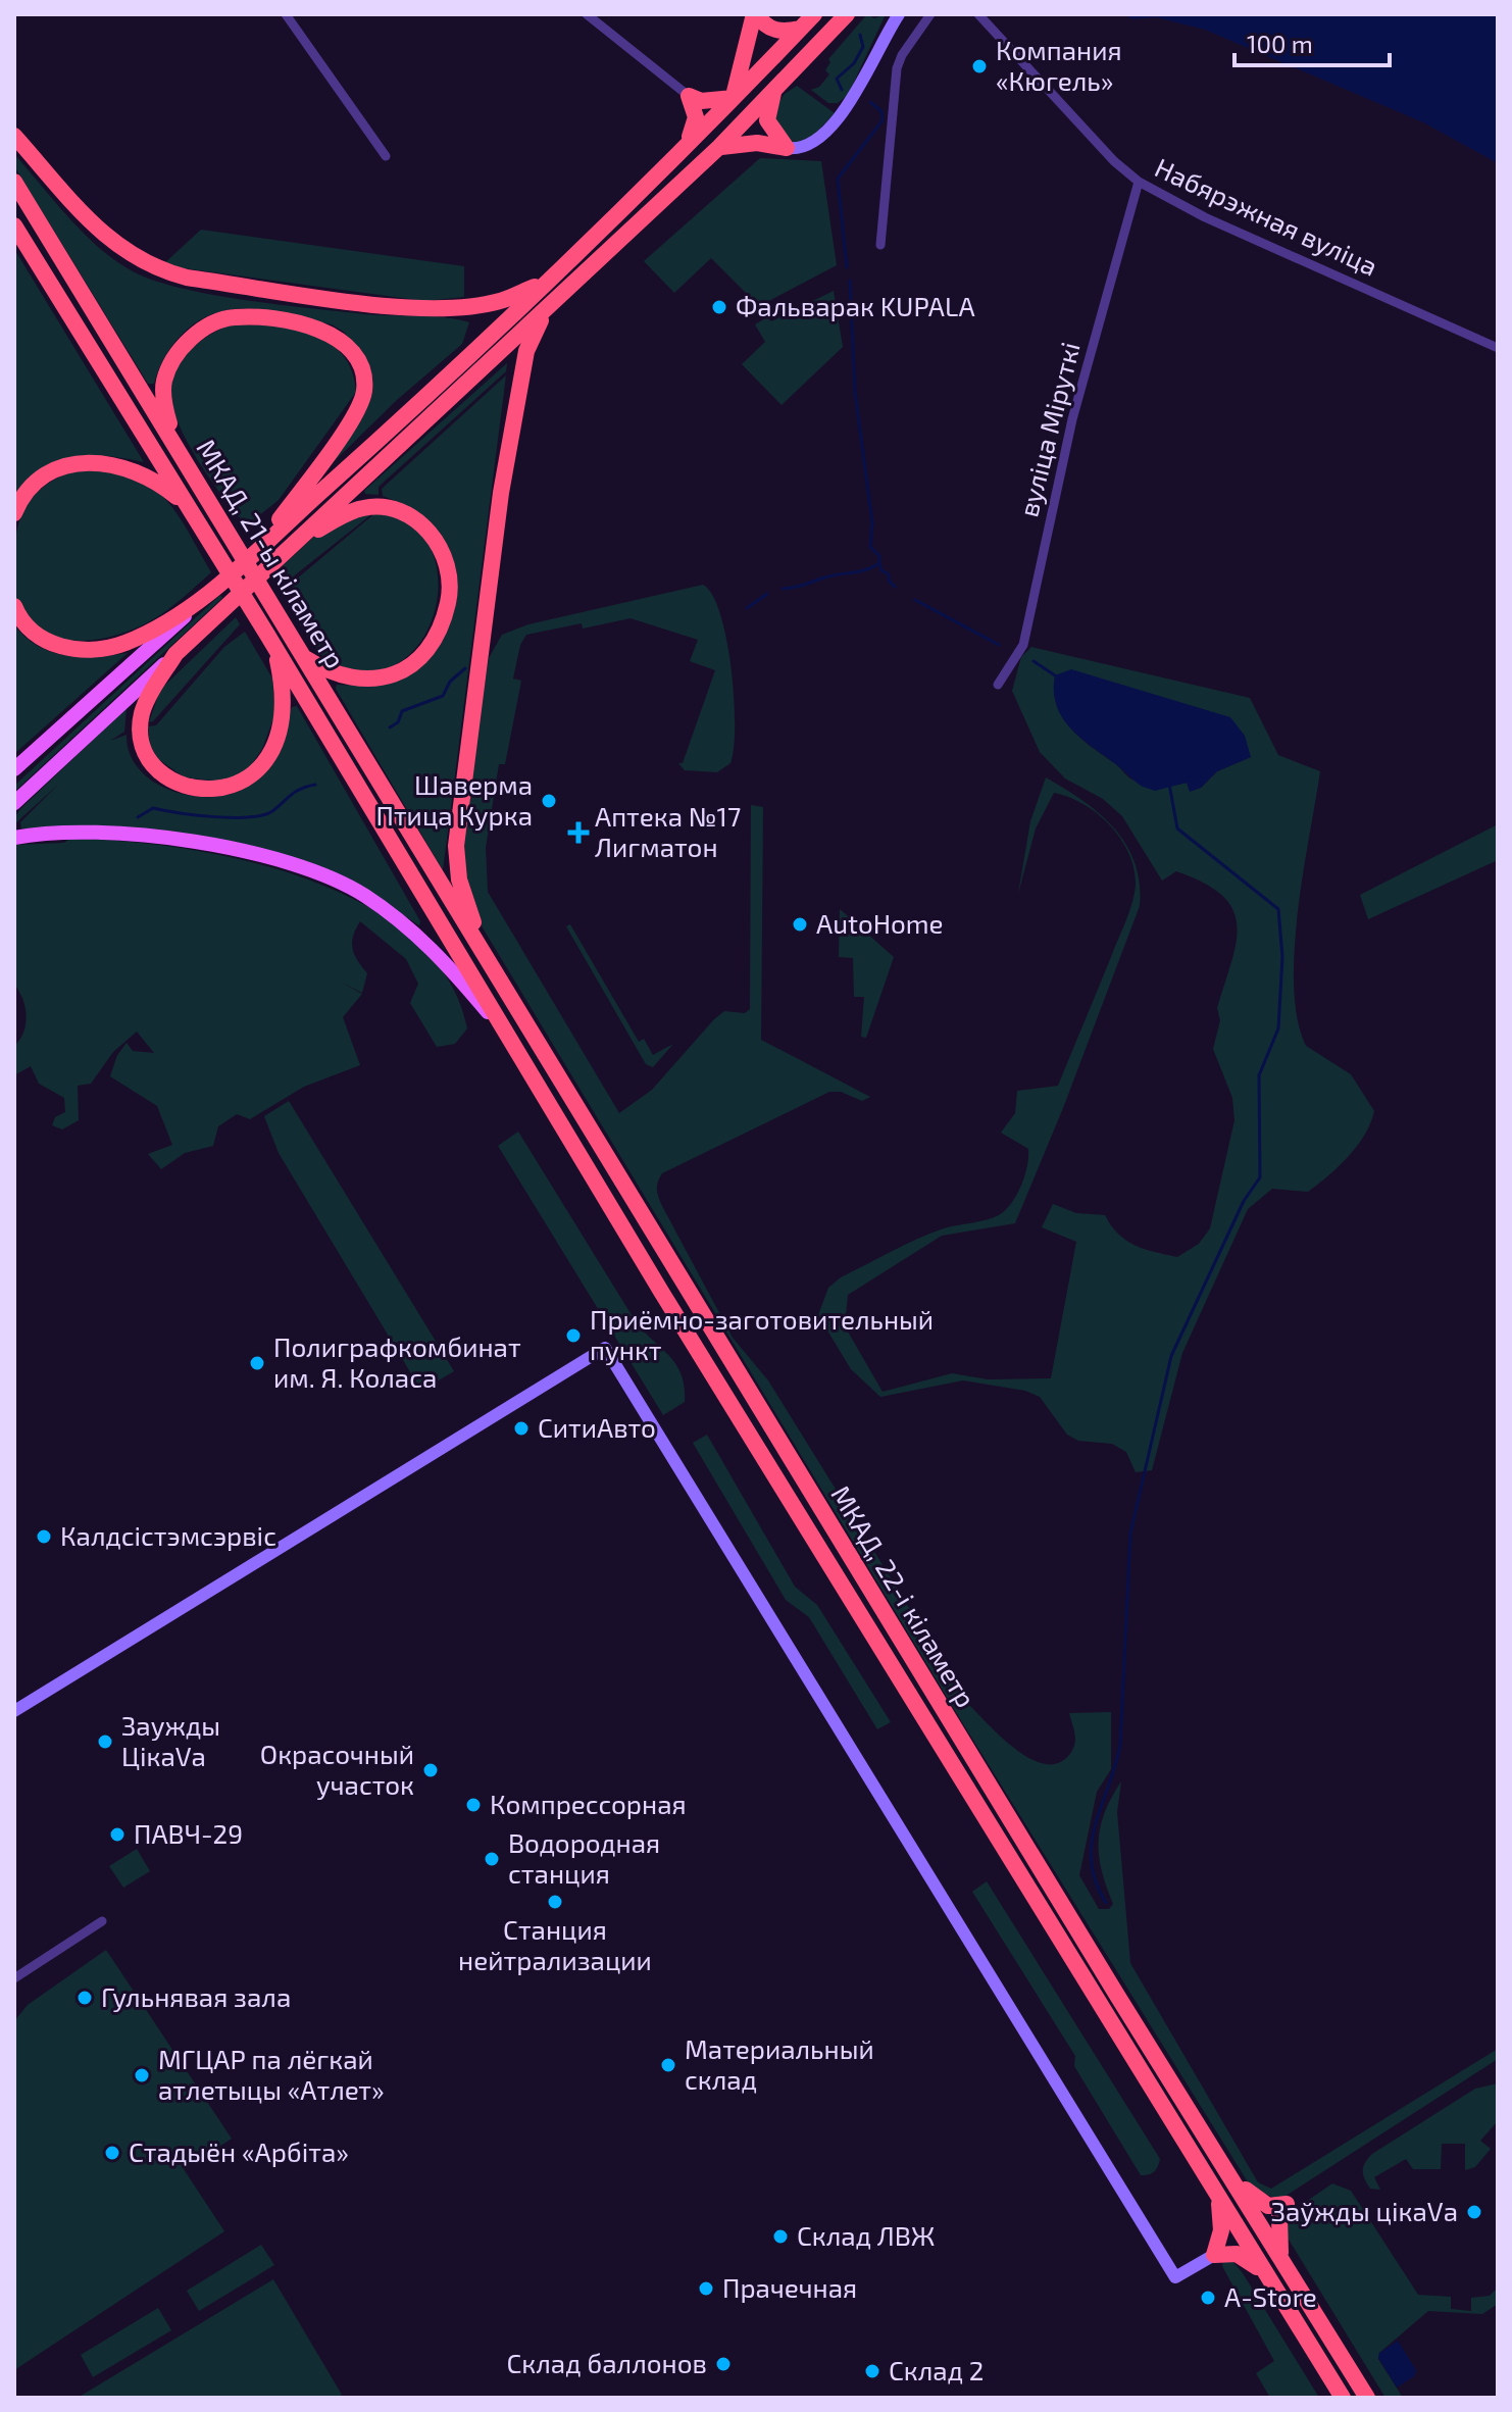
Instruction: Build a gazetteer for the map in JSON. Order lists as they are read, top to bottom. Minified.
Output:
{"streets":{"highway":["МКАД, 21-ы кіламетр","МКАД, 22-і кіламетр"],"street":["Набярэжная вуліца","вуліца Міруткі"]},"crossings":[["Набярэжная вуліца","вуліца Міруткі"],["МКАД, 21-ы кіламетр","МКАД, 22-і кіламетр"]],"places":{"other":["Компания «Кюгель»","Фальварак KUPALA","Шаверма Птица Курка","AutoHome","Приёмно-заготовительный пункт","Полиграфкомбинат им. Я. Коласа","СитиАвто","Калдсістэмсэрвіс","Заужды ЦікаVа","Окрасочный участок","Компрессорная","ПАВЧ-29","Водородная станция","Станция нейтрализации","Гульнявая зала","Материальный склад","МГЦАР па лёгкай атлетыцы «Атлет»","Стадыён «Арбіта»","Заўжды цікаVа","Склад ЛВЖ","Прачечная","A-Store","Склад баллонов","Склад 2"],"health":["Аптека №17 Лигматон"]},"scale_bar":"100 m"}
